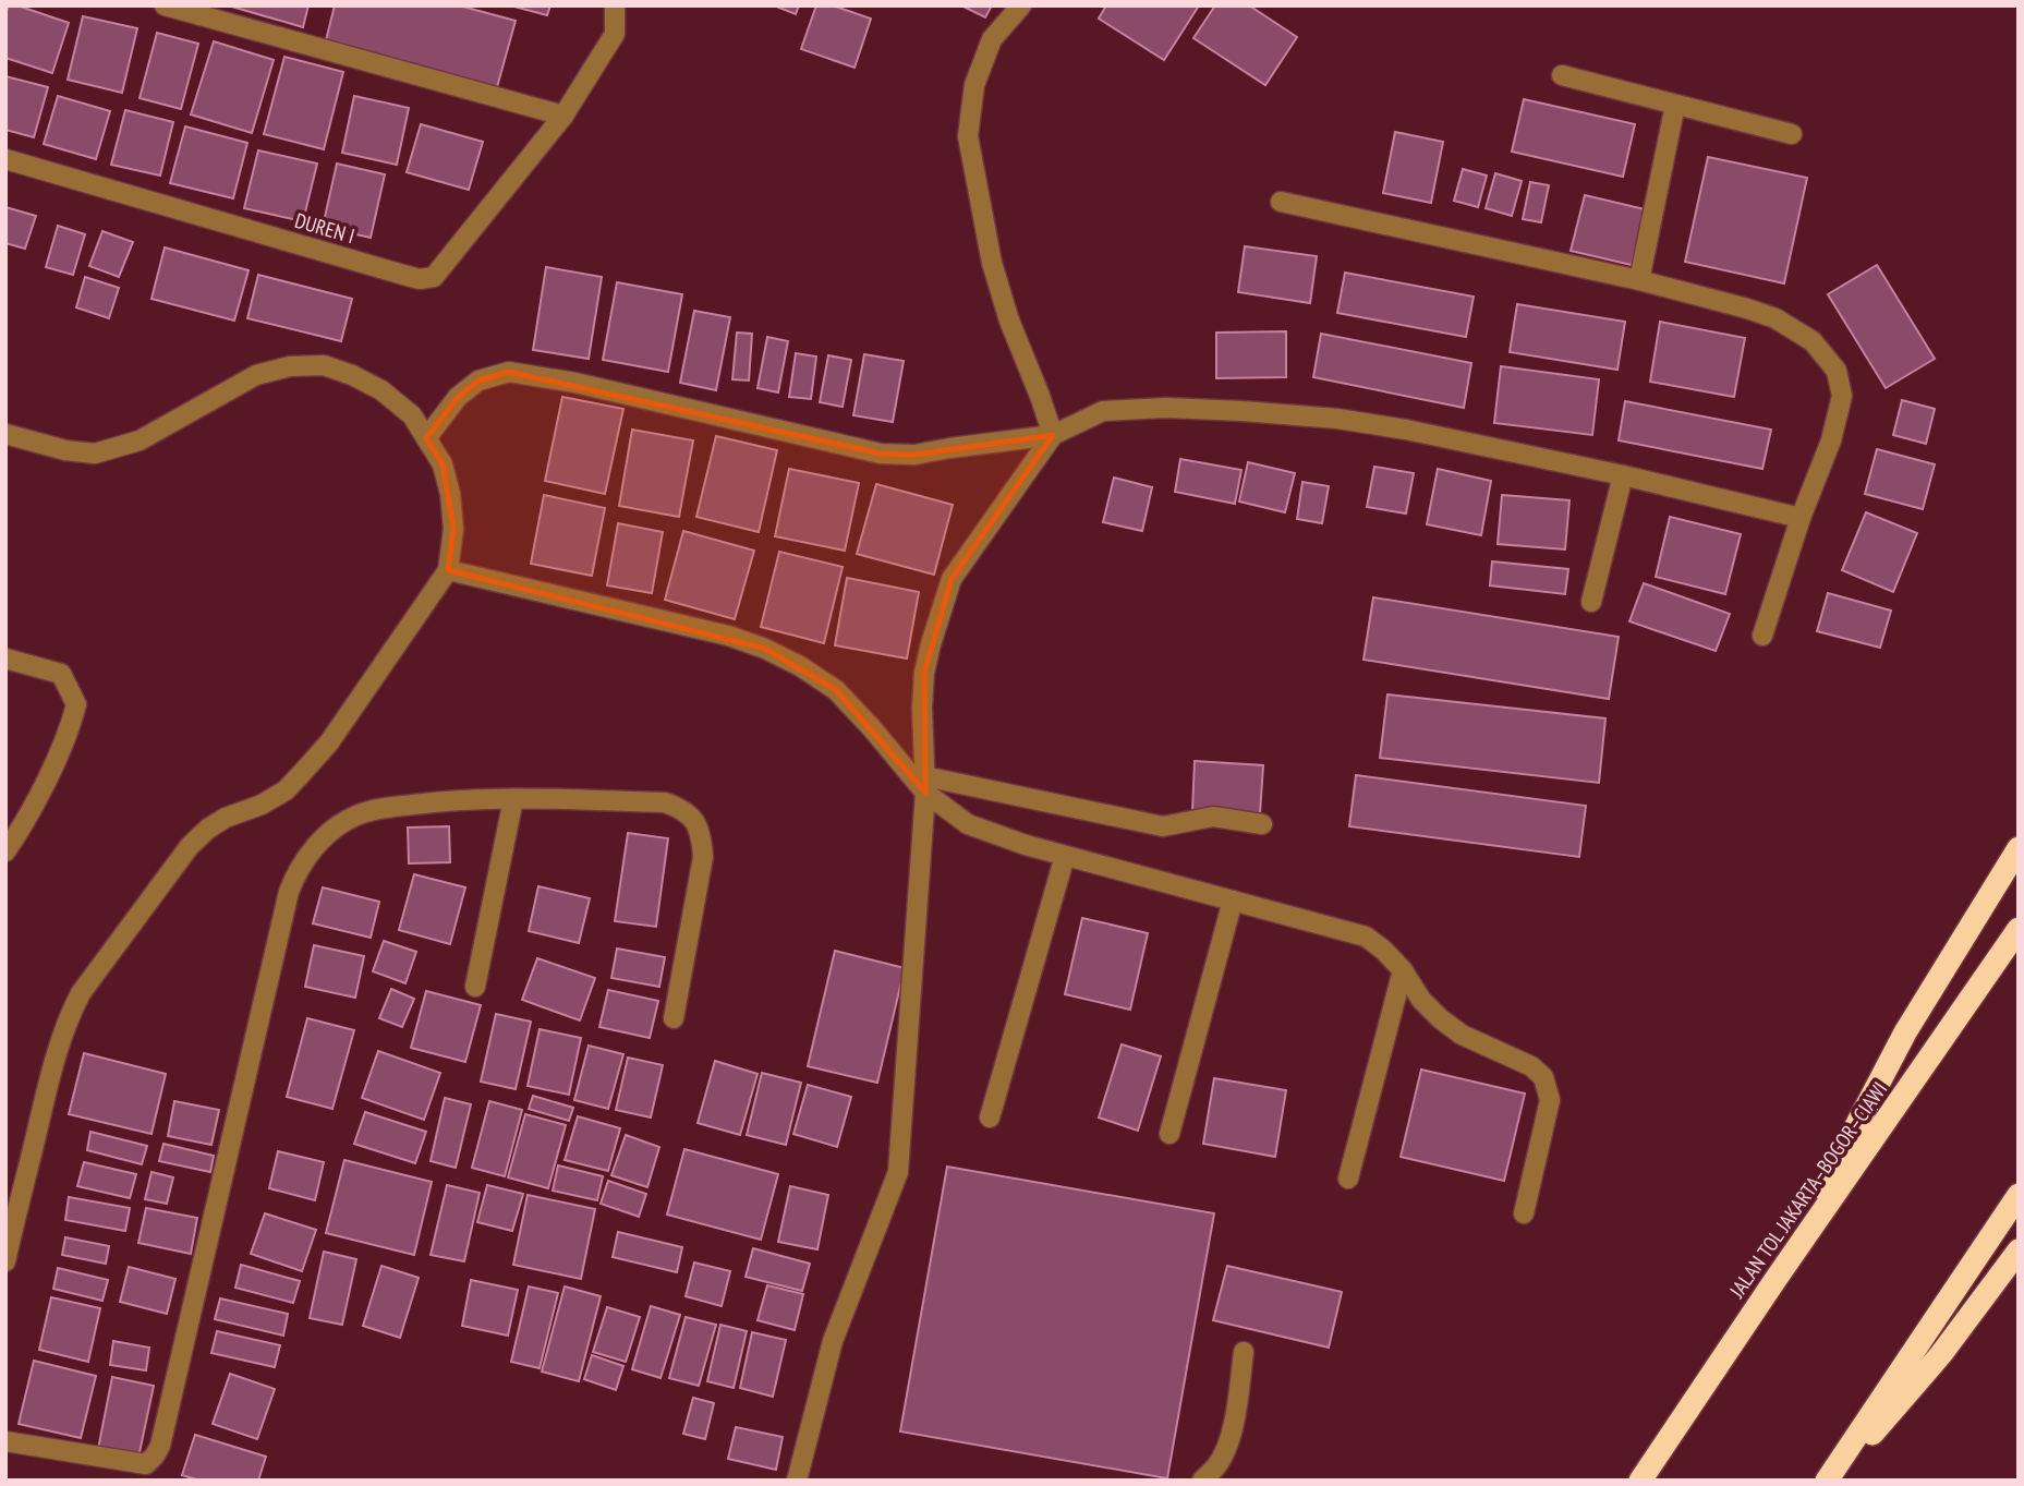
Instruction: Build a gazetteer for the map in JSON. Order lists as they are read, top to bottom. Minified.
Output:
{"streets":{"highway":["JALAN TOL JAKARTA–BOGOR–CIAWI"],"street":["DUREN I"]}}
